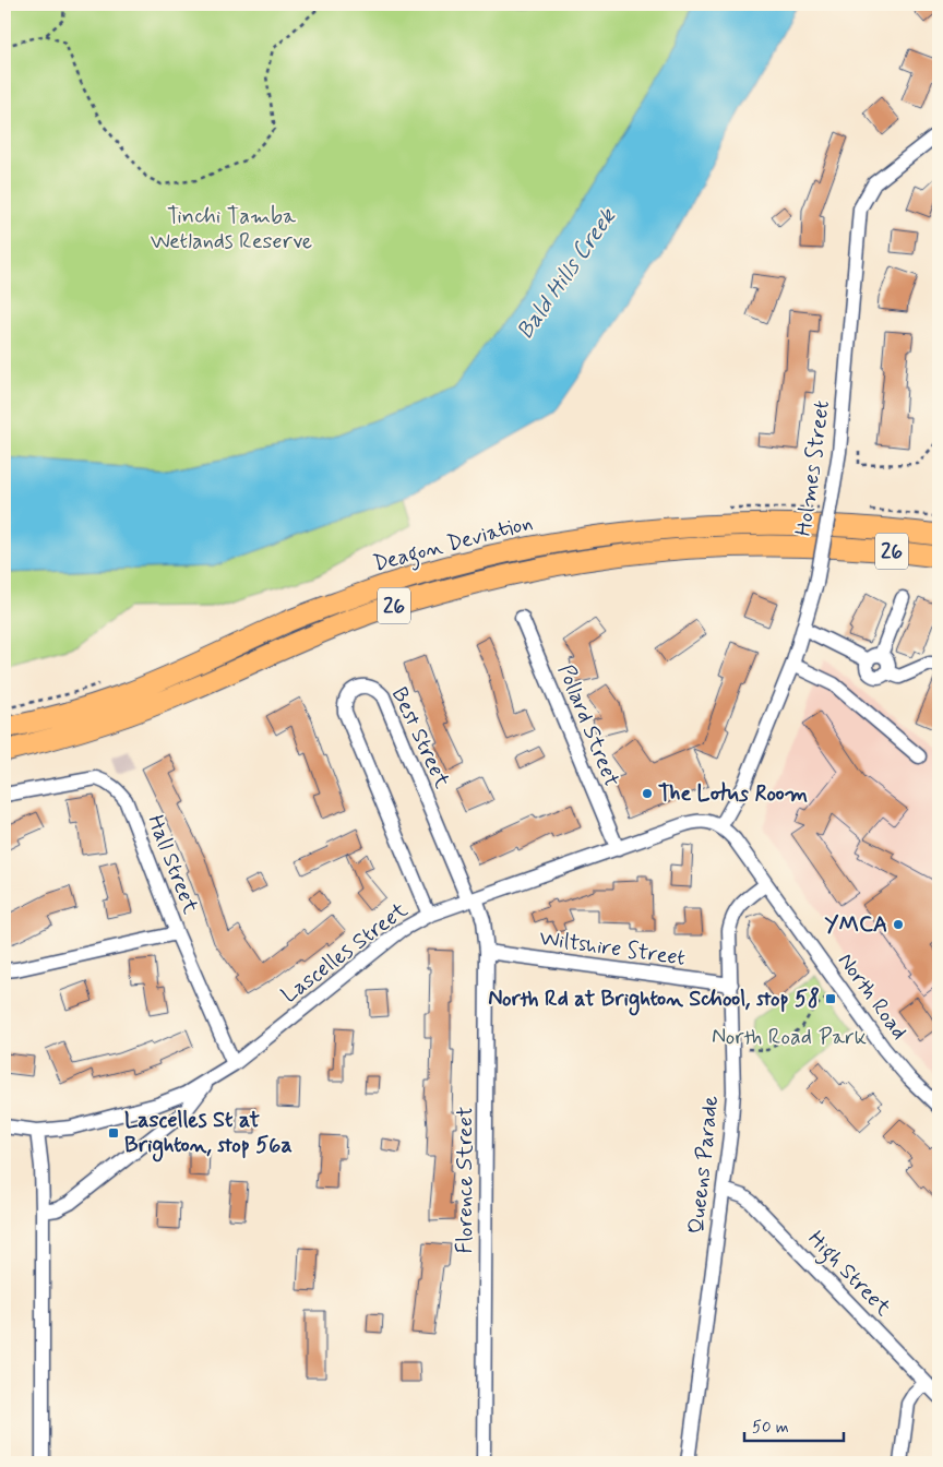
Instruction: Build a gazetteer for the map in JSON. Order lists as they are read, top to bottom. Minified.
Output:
{"streets":{"highway":["Deagon Deviation","26"],"street":["Holmes Street","Pollard Street","Best Street","Hall Street","Wiltshire Street","Lascelles Street","North Road","Queens Parade","Florence Street","High Street"]},"crossings":[["Holmes Street","Lascelles Street"],["Holmes Street","North Road"],["Pollard Street","Lascelles Street"],["Best Street","Lascelles Street"],["Best Street","Florence Street"],["Hall Street","Lascelles Street"],["Wiltshire Street","Queens Parade"],["Wiltshire Street","Florence Street"],["Lascelles Street","North Road"],["Lascelles Street","Florence Street"],["North Road","Queens Parade"],["Queens Parade","High Street"]],"water":["Bald Hills Creek"],"parks":["Tinchi Tamba Wetlands Reserve","North Road Park"],"places":{"other":["The Lotus Room","YMCA"],"transit":["North Rd at Brighton School, stop 58","Lascelles St at Brighton, stop 56a"]},"scale_bar":"50 m"}
